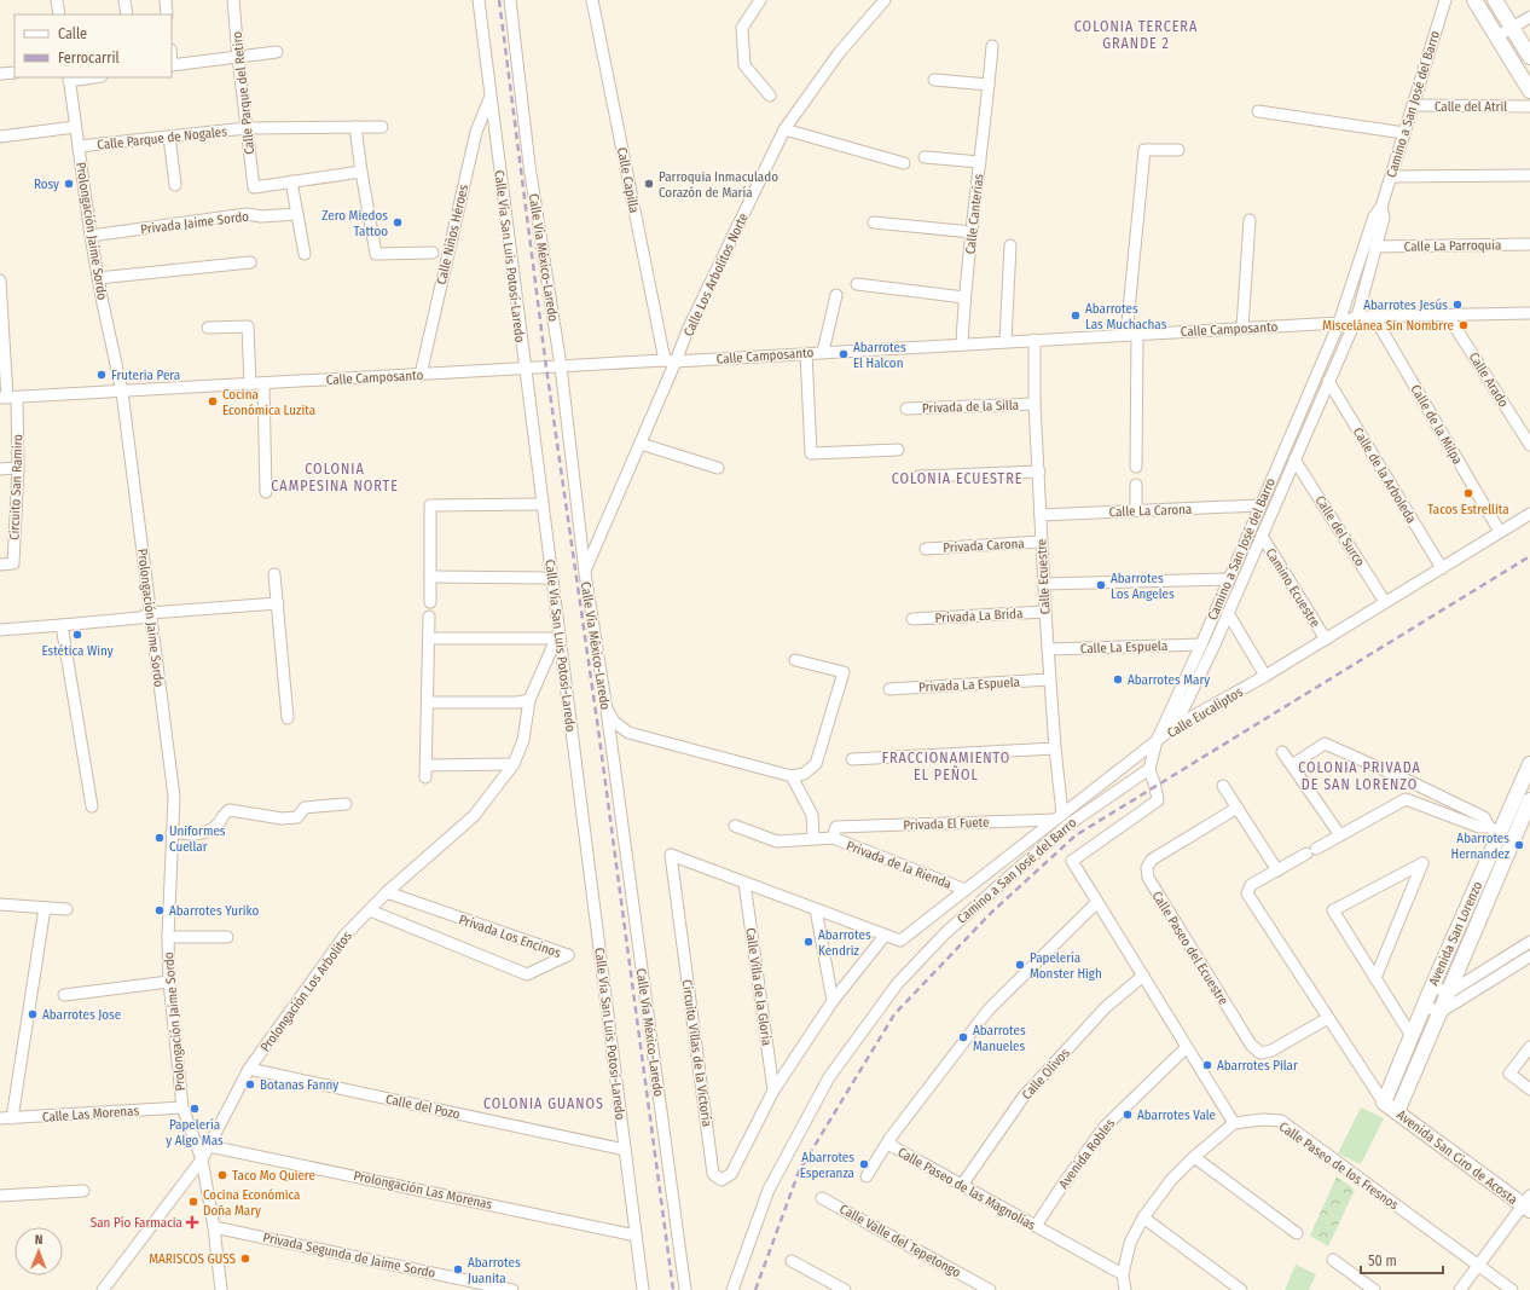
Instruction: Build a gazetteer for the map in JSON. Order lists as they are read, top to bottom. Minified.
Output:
{"streets":{"street":["Calle Parque del Retiro","Camino a San José del Barro","Calle del Atril","Calle Parque de Nogales","Calle Capilla","Calle Canterías","Privada Jaime Sordo","Prolongación Jaime Sordo","Calle Niños Héroes","Calle La Parroquia","Calle Vía San Luis Potosí-Laredo","Calle Vía México-Laredo","Calle Los Arbolitos Norte","Calle Camposanto","Calle Arado","Privada de la Silla","Calle de la Milpa","Calle de la Arboleda","Circuito San Ramiro","Calle La Carona","Calle del Surco","Privada Carona","Calle Ecuestre","Camino Ecuestre","Privada La Brida","Calle La Espuela","Privada La Espuela","Calle Eucaliptos","Privada El Fuete","Privada de la Rienda","Avenida San Lorenzo","Privada Los Encinos","Calle Paseo del Ecuestre","Calle Villa de la Gloria","Prolongación Los Arbolitos","Circuito Villas de la Victoría","Calle Olivos","Calle del Pozo","Calle Las Morenas","Avenida Robles","Avenida San Ciro de Acosta","Calle Paseo de los Fresnos","Calle Paseo de las Magnolias","Prolongación Las Morenas","Calle Valle del Tepetongo","Privada Segunda de Jaime Sordo"]},"crossings":[["Calle Parque del Retiro","Calle Parque de Nogales"],["Camino a San José del Barro","Calle del Atril"],["Camino a San José del Barro","Calle La Parroquia"],["Camino a San José del Barro","Calle Camposanto"],["Camino a San José del Barro","Calle de la Arboleda"],["Camino a San José del Barro","Calle La Carona"],["Camino a San José del Barro","Calle del Surco"],["Camino a San José del Barro","Camino Ecuestre"],["Camino a San José del Barro","Calle La Espuela"],["Camino a San José del Barro","Calle Eucaliptos"],["Calle Parque de Nogales","Prolongación Jaime Sordo"],["Calle Capilla","Calle Camposanto"],["Calle Canterías","Calle Camposanto"],["Privada Jaime Sordo","Prolongación Jaime Sordo"],["Prolongación Jaime Sordo","Calle Camposanto"],["Prolongación Jaime Sordo","Prolongación Los Arbolitos"],["Prolongación Jaime Sordo","Calle Las Morenas"],["Prolongación Jaime Sordo","Privada Segunda de Jaime Sordo"],["Calle Niños Héroes","Calle Vía San Luis Potosí-Laredo"],["Calle Niños Héroes","Calle Camposanto"],["Calle Vía San Luis Potosí-Laredo","Calle Camposanto"],["Calle Vía San Luis Potosí-Laredo","Prolongación Los Arbolitos"],["Calle Vía San Luis Potosí-Laredo","Calle del Pozo"],["Calle Vía San Luis Potosí-Laredo","Prolongación Las Morenas"],["Calle Vía México-Laredo","Calle Los Arbolitos Norte"],["Calle Vía México-Laredo","Calle Camposanto"],["Calle Los Arbolitos Norte","Calle Camposanto"],["Calle Camposanto","Calle Arado"],["Calle Camposanto","Calle de la Milpa"],["Calle Camposanto","Circuito San Ramiro"],["Calle Camposanto","Calle Ecuestre"],["Privada de la Silla","Calle Ecuestre"],["Calle de la Milpa","Calle Eucaliptos"],["Calle de la Arboleda","Calle Eucaliptos"],["Calle La Carona","Calle Ecuestre"],["Calle del Surco","Calle Eucaliptos"],["Privada Carona","Calle Ecuestre"],["Calle Ecuestre","Privada La Brida"],["Calle Ecuestre","Calle La Espuela"],["Calle Ecuestre","Privada La Espuela"],["Calle Ecuestre","Calle Eucaliptos"],["Calle Ecuestre","Privada El Fuete"],["Camino Ecuestre","Calle Eucaliptos"],["Calle Eucaliptos","Privada El Fuete"],["Calle Eucaliptos","Privada de la Rienda"],["Calle Eucaliptos","Circuito Villas de la Victoría"],["Privada El Fuete","Privada de la Rienda"],["Avenida San Lorenzo","Avenida San Ciro de Acosta"],["Privada Los Encinos","Prolongación Los Arbolitos"],["Calle Villa de la Gloria","Circuito Villas de la Victoría"],["Prolongación Los Arbolitos","Calle del Pozo"],["Prolongación Los Arbolitos","Prolongación Las Morenas"],["Calle Olivos","Calle Paseo de las Magnolias"],["Avenida Robles","Calle Paseo de las Magnolias"]],"districts":["COLONIA TERCERA GRANDE 2","COLONIA CAMPESINA NORTE","COLONIA ECUESTRE","FRACCIONAMIENTO EL PEÑOL","COLONIA PRIVADA DE SAN LORENZO","COLONIA GUANOS"],"places":{"other":["Rosy","Parroquia Inmaculado Corazón de María","Zero Miedos Tattoo","Abarrotes Jesús","Abarrotes Las Muchachas","Miscelánea Sin Nombrre","Abarrotes El Halcon","Fruteria Pera","Cocina Económica Luzita","Tacos Estrellita","Abarrotes Los Angeles","Estética Winy","Abarrotes Mary","Uniformes Cuellar","Abarrotes Hernandez","Abarrotes Yuriko","Abarrotes Kendriz","Papelería Monster High","Abarrotes Jose","Abarrotes Manueles","Abarrotes Pilar","Botanas Fanny","Papelería y Algo Mas","Abarrotes Vale","Abarrotes Esperanza","Taco Mo Quiere","Cocina Económica Doña Mary","MARISCOS GUSS","Abarrotes Juanita"],"health":["San Pío Farmacia"]},"legend":["Calle","Ferrocarril"],"scale_bar":"50 m","north":"top"}
